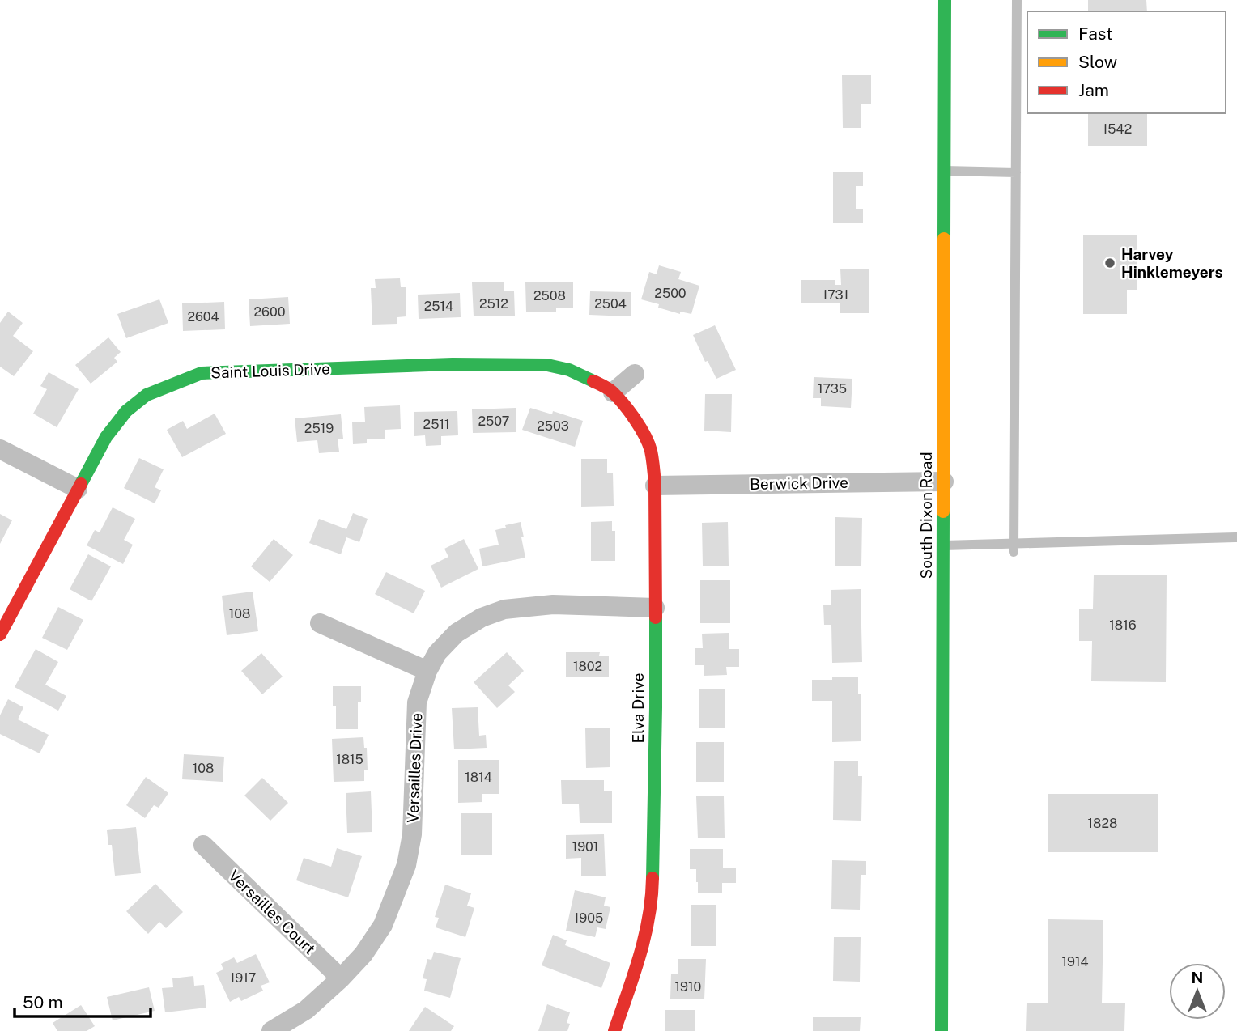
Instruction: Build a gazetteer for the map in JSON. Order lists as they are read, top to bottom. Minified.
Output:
{"streets":{"street":["Saint Louis Drive","Berwick Drive","South Dixon Road","Elva Drive","Versailles Drive","Versailles Court"]},"crossings":[["Saint Louis Drive","Elva Drive"],["Berwick Drive","South Dixon Road"],["Berwick Drive","Elva Drive"],["Elva Drive","Versailles Drive"],["Versailles Drive","Versailles Court"]],"places":["Harvey Hinklemeyers"],"house_numbers":["1542","2500","1731","2508","2512","2504","2514","2600","2604","1735","2507","2511","2503","2519","108","1816","1802","1815","108","1814","1828","1901","1905","1914","1917","1910"],"legend":["Fast","Slow","Jam"],"scale_bar":"50 m","north":"top"}
